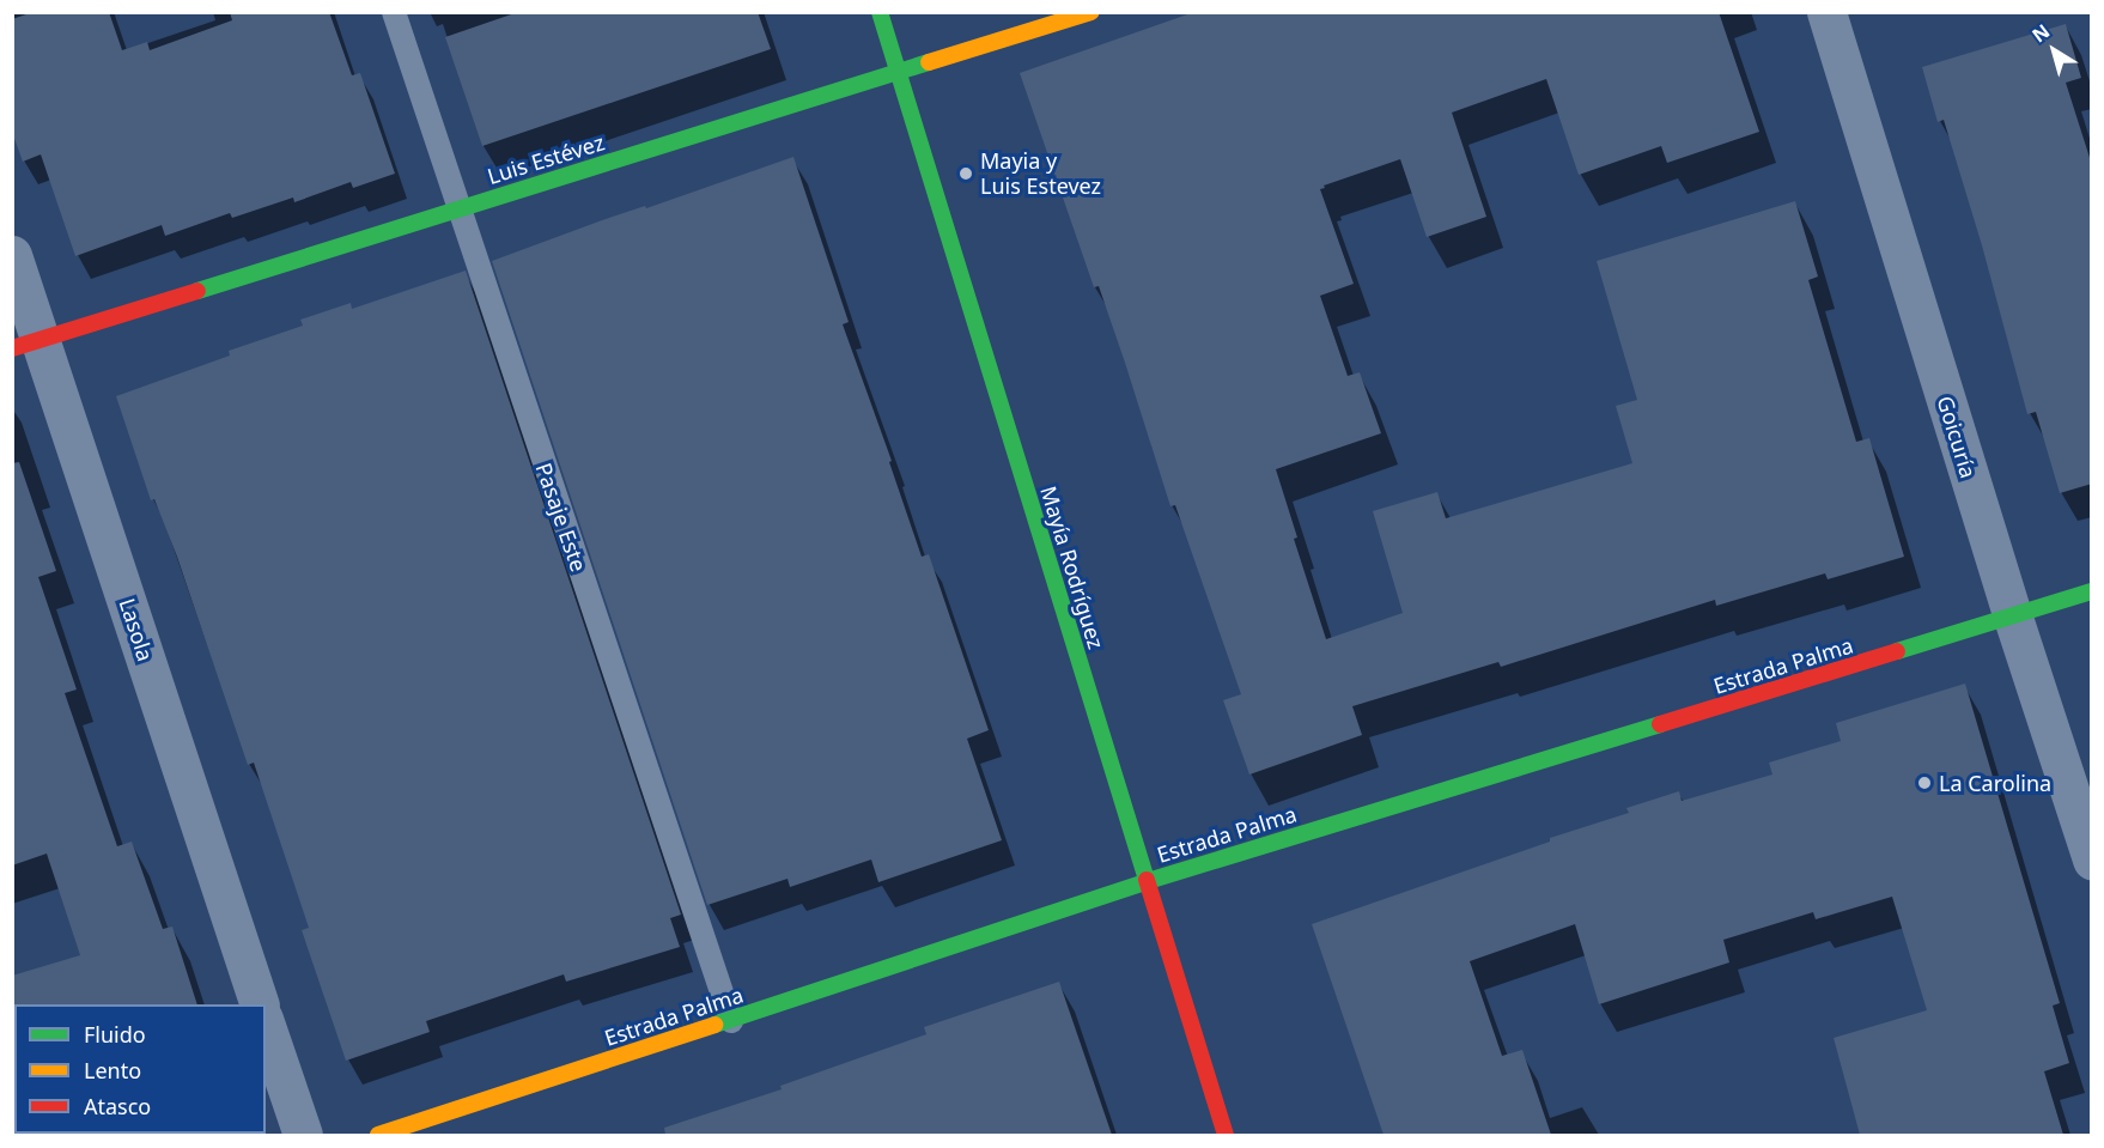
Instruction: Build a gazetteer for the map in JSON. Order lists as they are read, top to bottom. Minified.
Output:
{"streets":{"street":["Luis Estévez","Goicuría","Mayía Rodríguez","Lasola","Estrada Palma"],"lane":["Pasaje Este"]},"crossings":[["Luis Estévez","Pasaje Este"],["Luis Estévez","Mayía Rodríguez"],["Luis Estévez","Lasola"],["Goicuría","Estrada Palma"],["Pasaje Este","Estrada Palma"],["Mayía Rodríguez","Estrada Palma"]],"places":["Mayia y Luis Estevez","La Carolina"],"legend":["Fluido","Lento","Atasco"],"north":"top left"}
